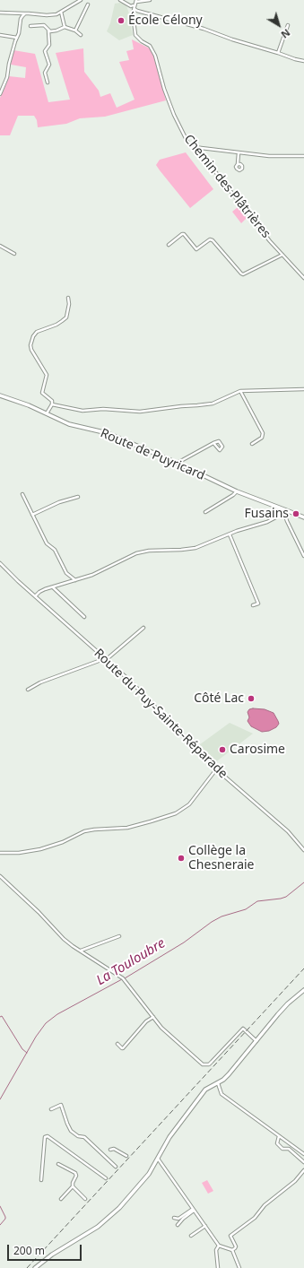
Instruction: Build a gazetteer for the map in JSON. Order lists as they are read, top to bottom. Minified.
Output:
{"streets":{"main road":["Route de Puyricard"],"street":["Chemin des Plâtrières","Route du Puy-Sainte-Réparade"]},"water":["La Touloubre"],"places":["École Célony","Fusains","Côté Lac","Carosime","Collège la Chesneraie"],"scale_bar":"200 m","north":"bottom right"}
